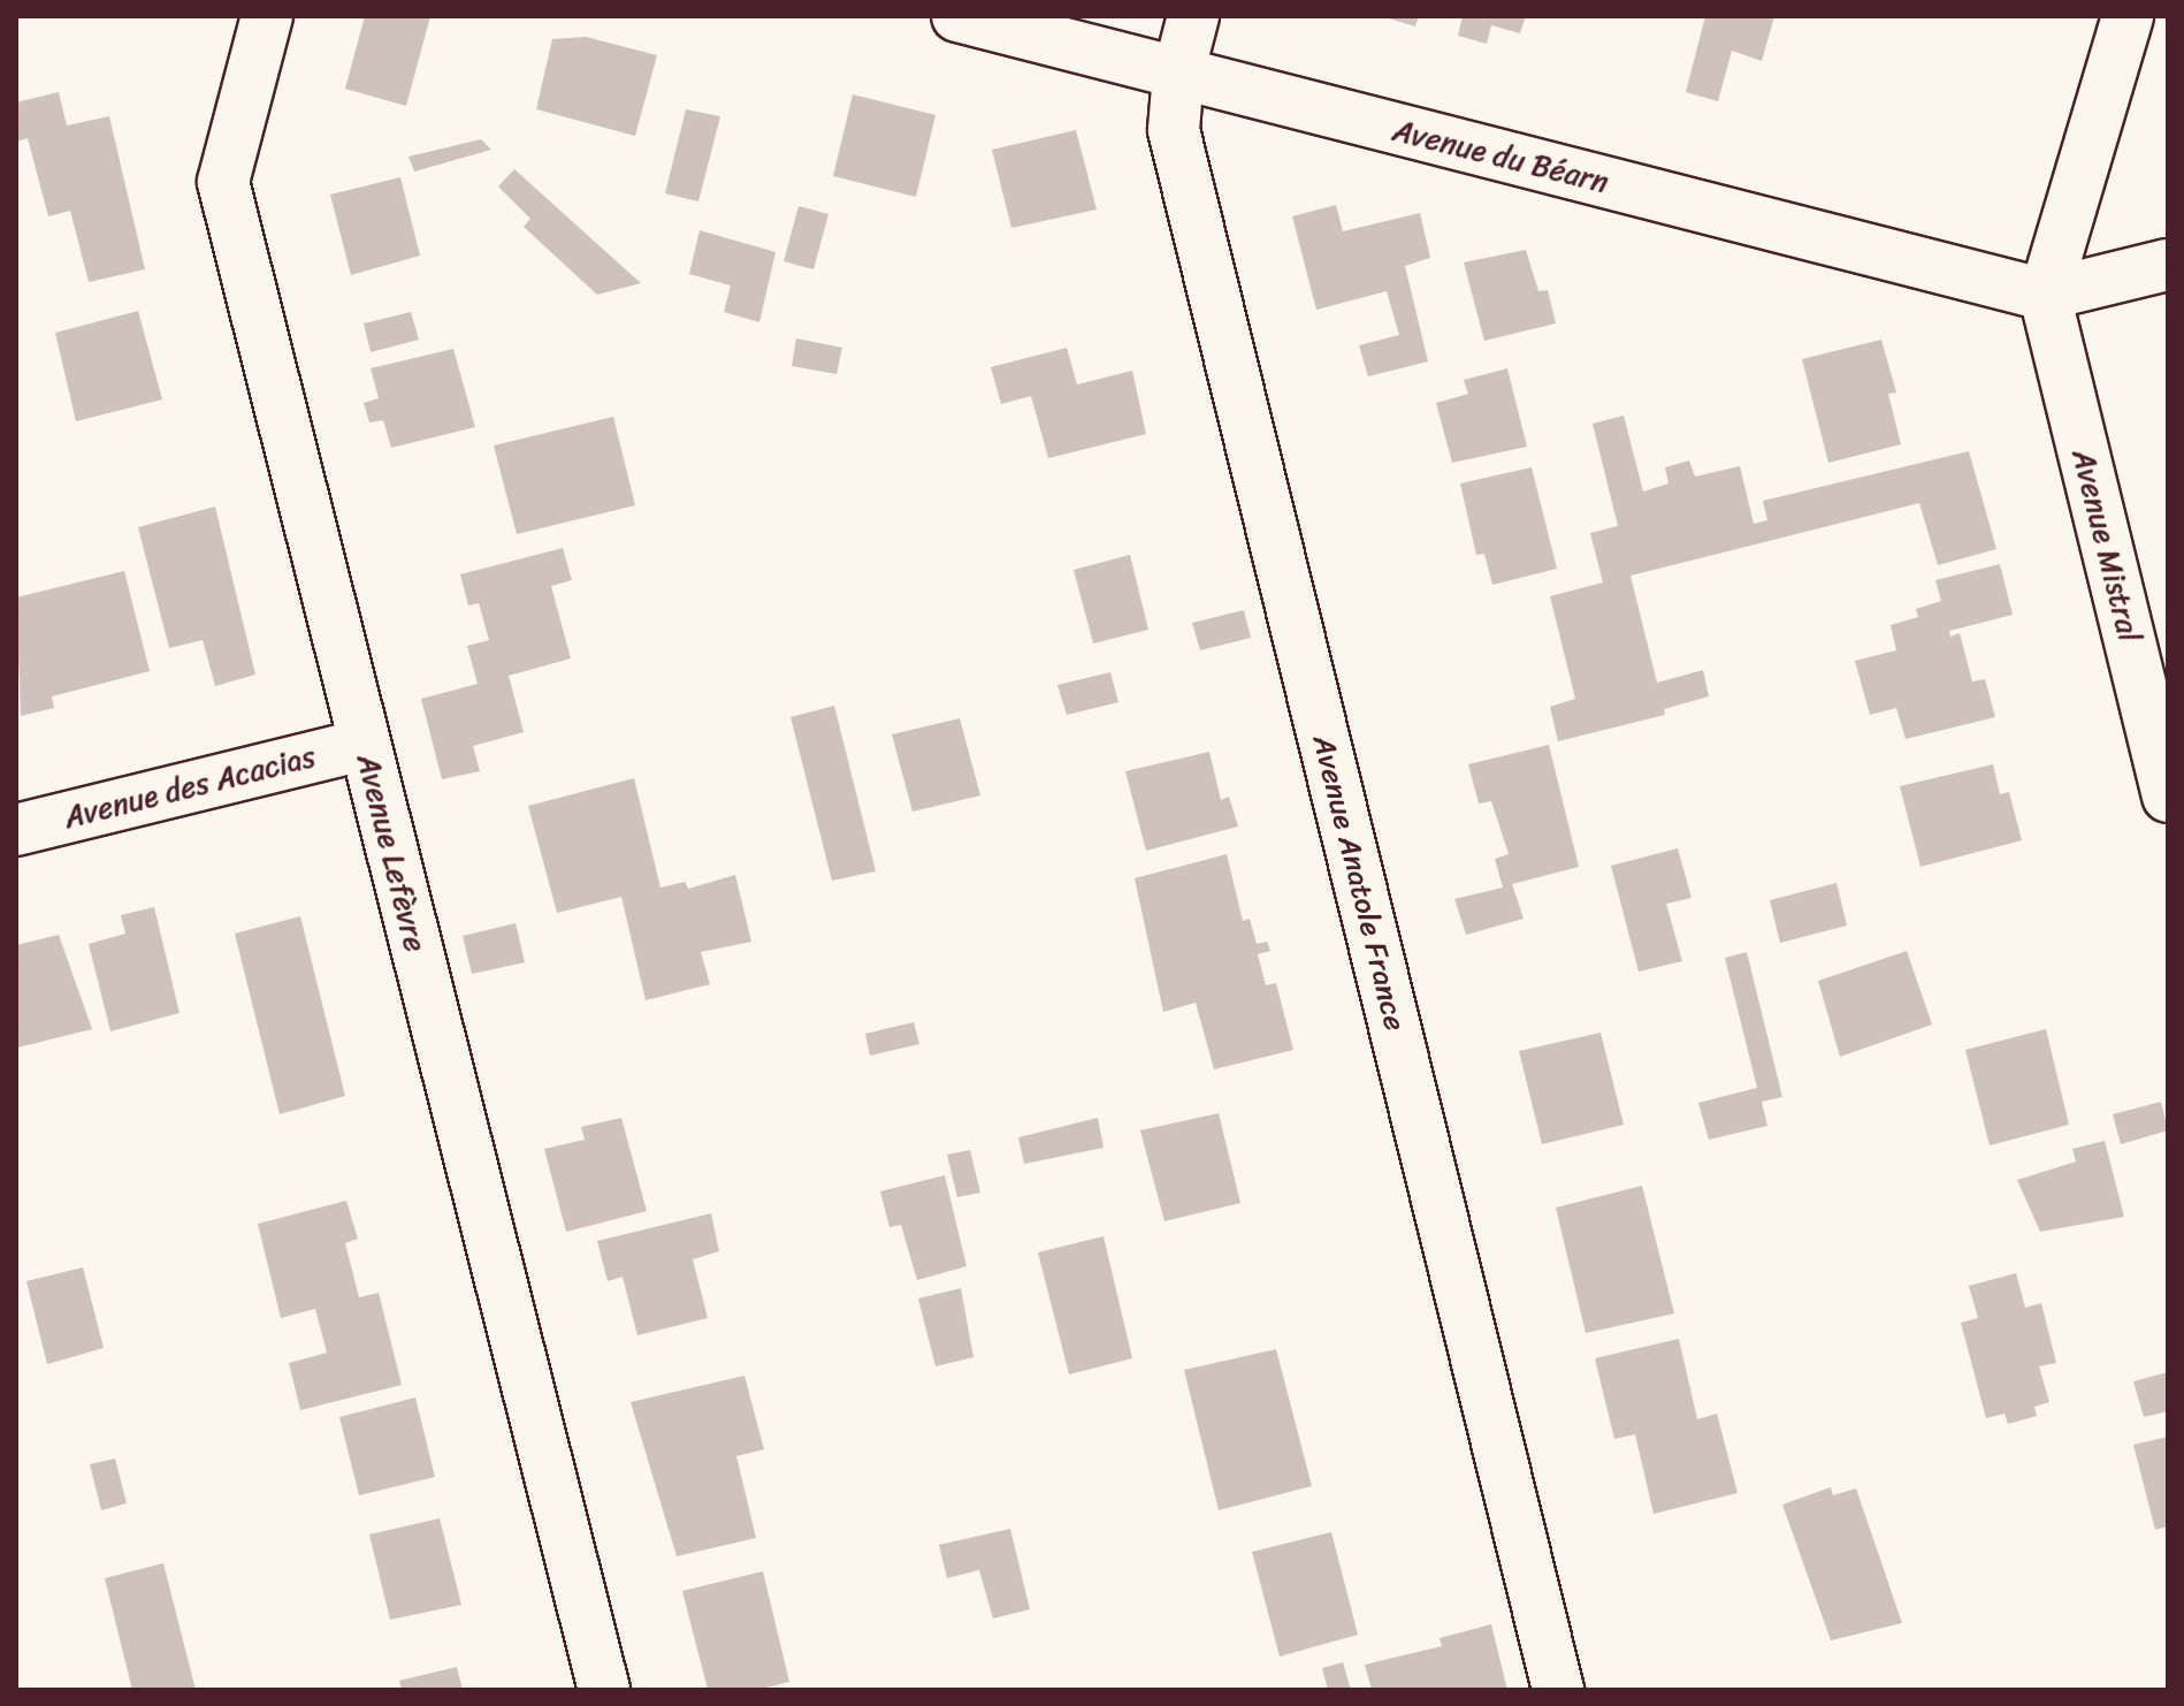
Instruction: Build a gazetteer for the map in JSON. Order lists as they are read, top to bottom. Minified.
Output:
{"streets":{"street":["Avenue du Béarn","Avenue Mistral","Avenue des Acacias","Avenue Lefèvre","Avenue Anatole France"]},"crossings":[["Avenue du Béarn","Avenue Mistral"],["Avenue du Béarn","Avenue Anatole France"],["Avenue des Acacias","Avenue Lefèvre"]]}
